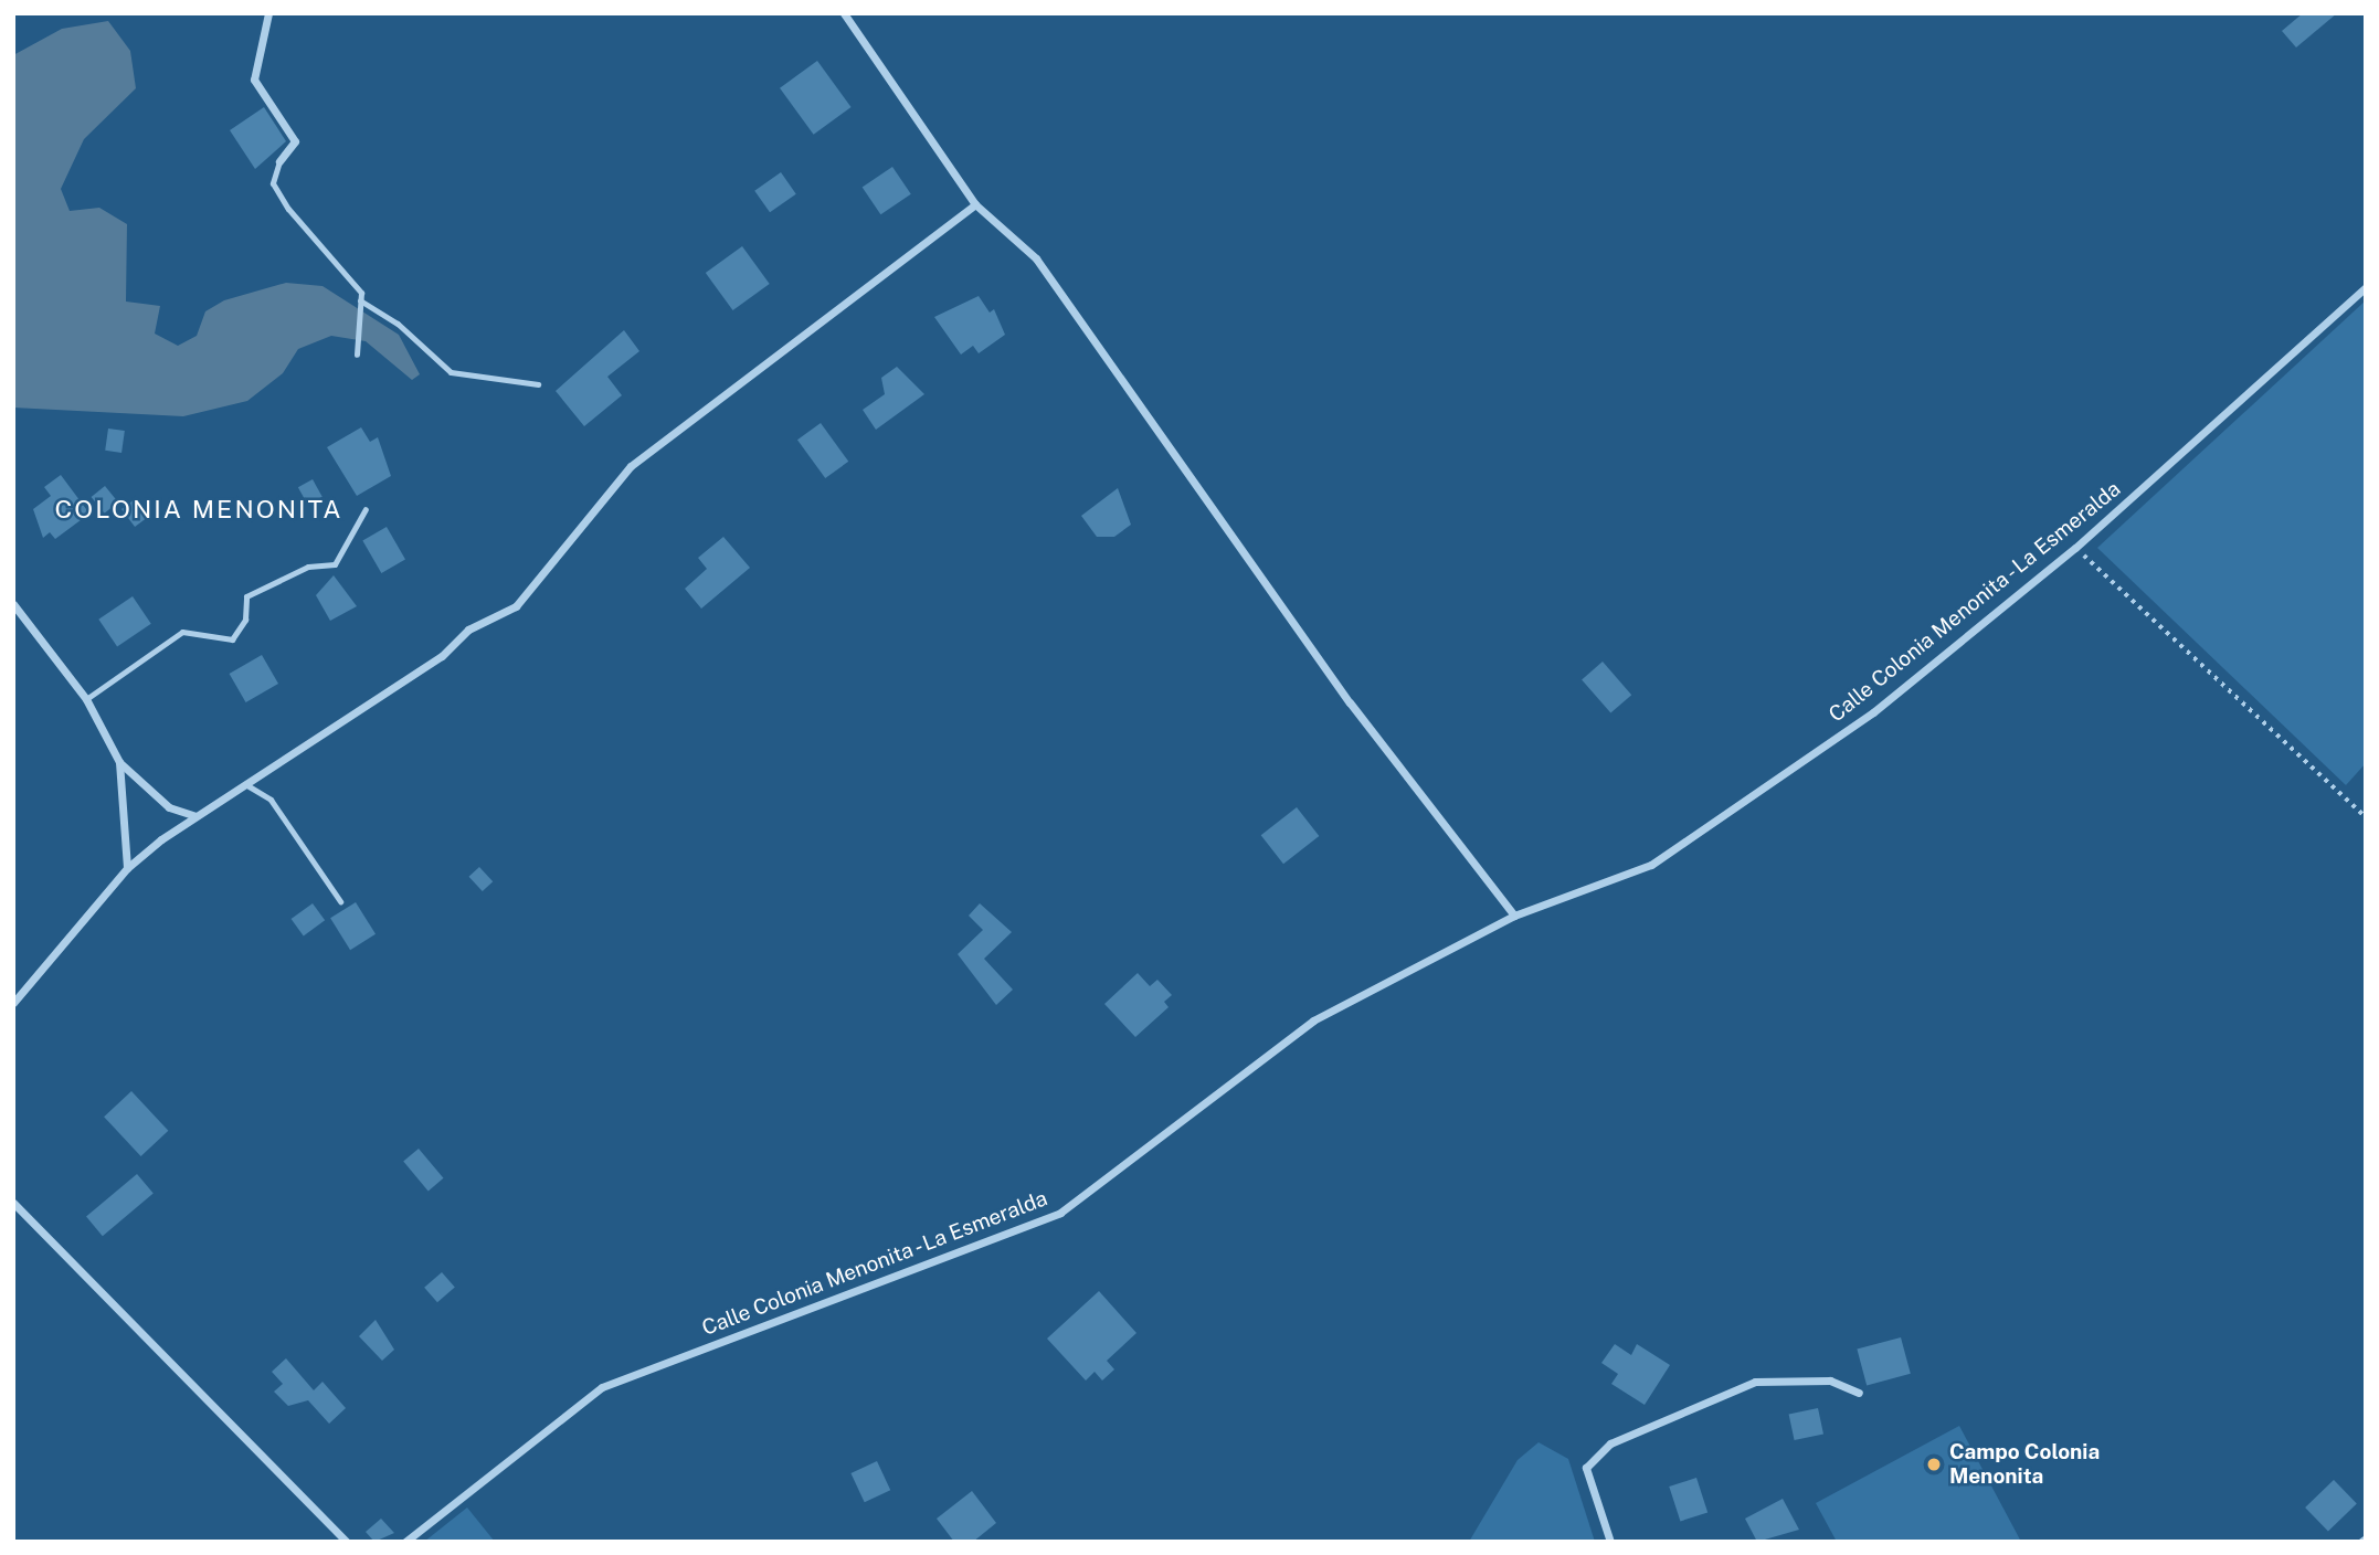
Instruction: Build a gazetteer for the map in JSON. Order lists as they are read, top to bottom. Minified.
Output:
{"streets":{"street":["Calle Colonia Menonita - La Esmeralda"]},"districts":["COLONIA MENONITA"],"places":["Campo Colonia Menonita"]}
